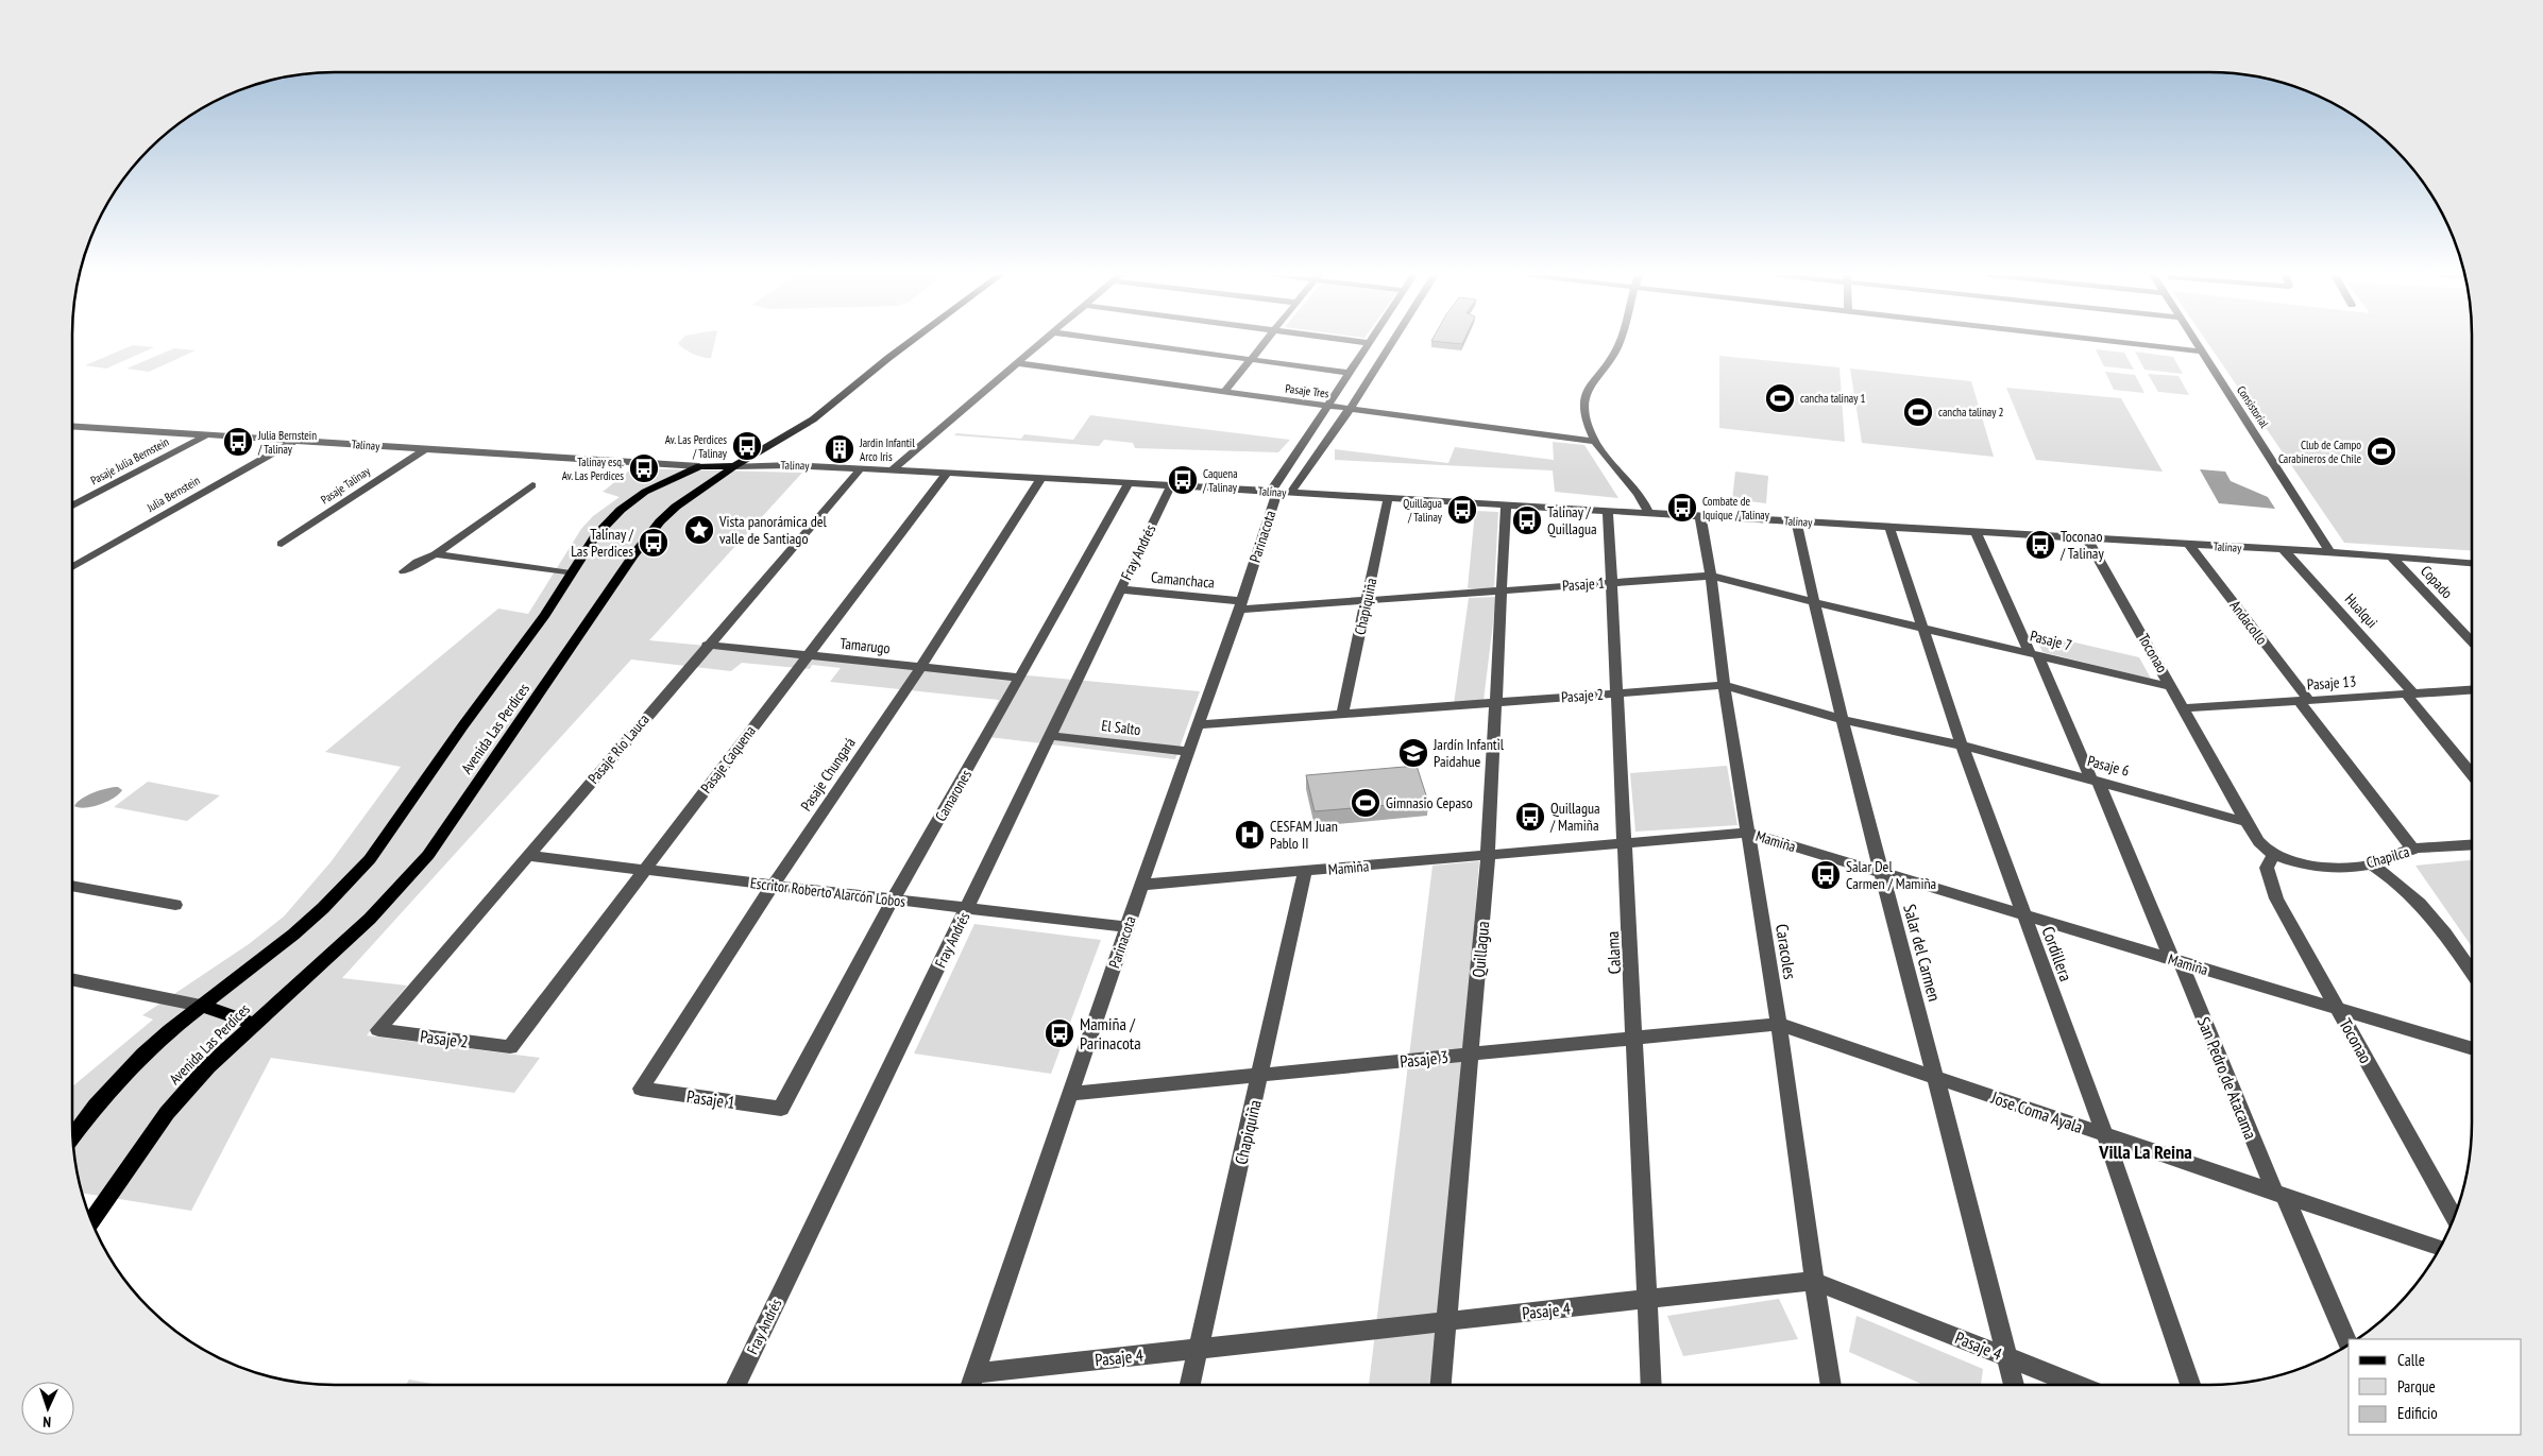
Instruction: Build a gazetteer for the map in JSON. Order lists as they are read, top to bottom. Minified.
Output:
{"streets":{"main road":["Talinay","Avenida Las Perdices"],"street":["Pasaje Tres","Consistorial","Pasaje Julia Bernstein","Pasaje Talinay","Julia Bernstein","Parinacota","Fray Andrés","Camanchaca","Copado","Pasaje 1","Chapiquiña","Hualqui","Andacollo","Pasaje 7","Tamarugo","Toconao","Pasaje 13","Pasaje 2","El Salto","Pasaje Río Lauca","Pasaje Caquena","Pasaje 6","Pasaje Chungará","Camarones","Mamiña","Chapilca","Escritor Roberto Alarcón Lobos","Quillagua","Caracoles","Calama","Salar del Carmen","Cordillera","Pasaje 3","San Pedro de Atacama","Jose Coma Ayala","Pasaje 4"]},"crossings":[["Consistorial","Talinay"],["Talinay","Pasaje Julia Bernstein"],["Talinay","Pasaje Talinay"],["Talinay","Julia Bernstein"],["Talinay","Parinacota"],["Talinay","Fray Andrés"],["Talinay","Copado"],["Talinay","Chapiquiña"],["Talinay","Hualqui"],["Talinay","Andacollo"],["Talinay","Toconao"],["Talinay","Avenida Las Perdices"],["Talinay","Pasaje Río Lauca"],["Talinay","Pasaje Caquena"],["Talinay","Pasaje Chungará"],["Talinay","Camarones"],["Talinay","Quillagua"],["Talinay","Caracoles"],["Talinay","Calama"],["Talinay","Salar del Carmen"],["Talinay","Cordillera"],["Talinay","San Pedro de Atacama"],["Parinacota","Camanchaca"],["Parinacota","Pasaje 1"],["Parinacota","Pasaje 2"],["Parinacota","El Salto"],["Parinacota","Mamiña"],["Parinacota","Escritor Roberto Alarcón Lobos"],["Parinacota","Pasaje 3"],["Parinacota","Pasaje 4"],["Fray Andrés","Camanchaca"],["Fray Andrés","El Salto"],["Fray Andrés","Escritor Roberto Alarcón Lobos"],["Camanchaca","Pasaje 1"],["Pasaje 1","Chapiquiña"],["Pasaje 1","Pasaje 7"],["Pasaje 1","Pasaje Chungará"],["Pasaje 1","Camarones"],["Pasaje 1","Quillagua"],["Pasaje 1","Caracoles"],["Pasaje 1","Calama"],["Pasaje 1","Salar del Carmen"],["Pasaje 1","Cordillera"],["Chapiquiña","Pasaje 2"],["Chapiquiña","Mamiña"],["Chapiquiña","Pasaje 3"],["Chapiquiña","Pasaje 4"],["Hualqui","Pasaje 13"],["Andacollo","Pasaje 13"],["Andacollo","Chapilca"],["Pasaje 7","Toconao"],["Pasaje 7","Cordillera"],["Pasaje 7","San Pedro de Atacama"],["Tamarugo","Pasaje Río Lauca"],["Tamarugo","Pasaje Caquena"],["Tamarugo","Pasaje Chungará"],["Tamarugo","Camarones"],["Toconao","Pasaje 13"],["Toconao","Pasaje 6"],["Toconao","Mamiña"],["Toconao","Chapilca"],["Pasaje 2","Pasaje Río Lauca"],["Pasaje 2","Pasaje Caquena"],["Pasaje 2","Pasaje 6"],["Pasaje 2","Quillagua"],["Pasaje 2","Caracoles"],["Pasaje 2","Calama"],["Pasaje 2","Salar del Carmen"],["Pasaje 2","Cordillera"],["Pasaje Río Lauca","Escritor Roberto Alarcón Lobos"],["Pasaje Caquena","Escritor Roberto Alarcón Lobos"],["Pasaje 6","Cordillera"],["Pasaje 6","San Pedro de Atacama"],["Pasaje Chungará","Escritor Roberto Alarcón Lobos"],["Camarones","Escritor Roberto Alarcón Lobos"],["Mamiña","Quillagua"],["Mamiña","Caracoles"],["Mamiña","Calama"],["Mamiña","Salar del Carmen"],["Mamiña","Cordillera"],["Mamiña","San Pedro de Atacama"],["Quillagua","Pasaje 3"],["Quillagua","Pasaje 4"],["Caracoles","Pasaje 3"],["Caracoles","Jose Coma Ayala"],["Caracoles","Pasaje 4"],["Calama","Pasaje 3"],["Calama","Pasaje 4"],["Salar del Carmen","Jose Coma Ayala"],["Salar del Carmen","Pasaje 4"],["Cordillera","Jose Coma Ayala"],["Pasaje 3","Jose Coma Ayala"],["San Pedro de Atacama","Jose Coma Ayala"]],"districts":["Villa La Reina"],"places":{"sports":["cancha talinay 1","cancha talinay 2","Club de Campo Carabineros de Chile","Gimnasio Cepaso"],"bus stop":["Julia Bernstein / Talinay","Av. Las Perdices / Talinay","Talinay esq. Av. Las Perdices","Caquena / Talinay","Combate de Iquique / Talinay","Quillagua / Talinay","Talinay / Quillagua","Talinay / Las Perdices","Toconao / Talinay","Quillagua / Mamiña","Salar Del Carmen / Mamiña","Mamiña / Parinacota"],"building":["Jardin Infantil Arco Iris"],"place":["Vista panorámica del valle de Santiago"],"school or university":["Jardín Infantil Paidahue"],"hospital":["CESFAM Juan Pablo II"]},"legend":["Calle","Parque","Edificio"],"north":"bottom"}
